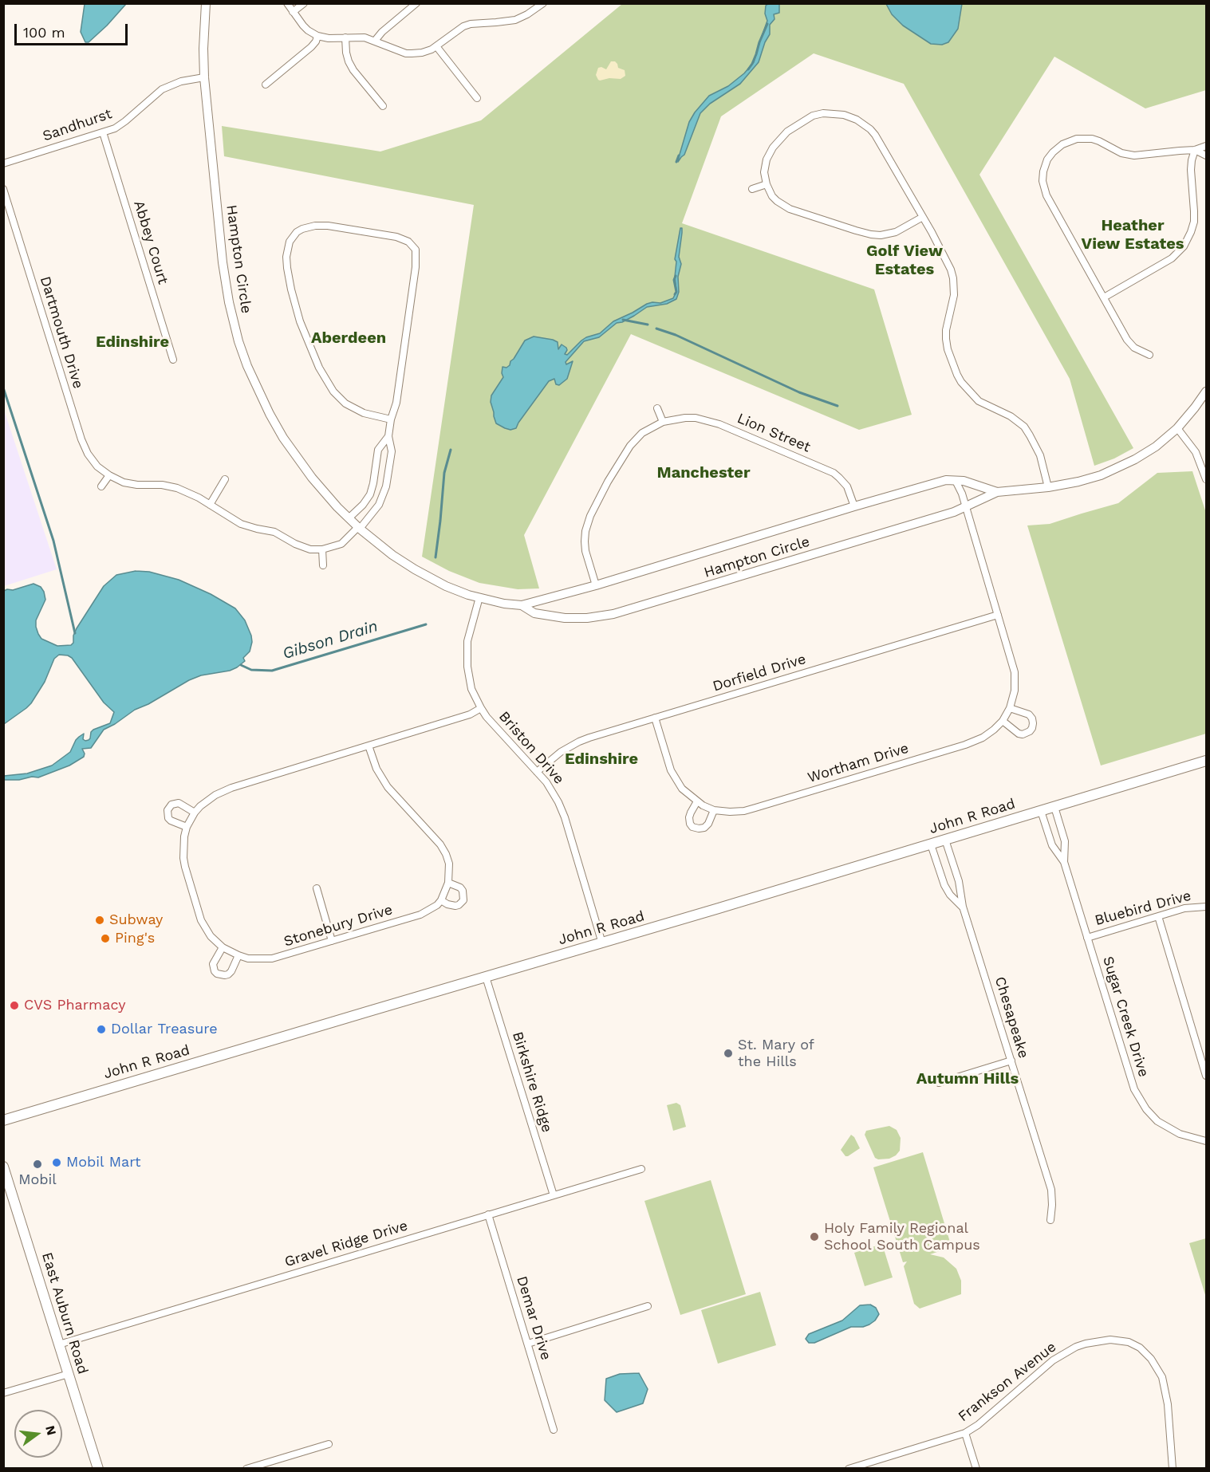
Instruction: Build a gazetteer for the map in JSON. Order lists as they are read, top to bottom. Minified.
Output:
{"streets":{"main road":["John R Road","East Auburn Road"],"street":["Sandhurst","Abbey Court","Hampton Circle","Dartmouth Drive","Lion Street","Dorfield Drive","Briston Drive","Wortham Drive","Bluebird Drive","Stonebury Drive","Sugar Creek Drive","Chesapeake","Birkshire Ridge","Gravel Ridge Drive","Demar Drive","Frankson Avenue"]},"crossings":[["Sandhurst","Abbey Court"],["Sandhurst","Hampton Circle"],["Hampton Circle","Lion Street"],["Hampton Circle","Briston Drive"],["Hampton Circle","Wortham Drive"],["Dorfield Drive","Briston Drive"],["Dorfield Drive","Wortham Drive"],["Briston Drive","John R Road"],["Briston Drive","Stonebury Drive"],["John R Road","Sugar Creek Drive"],["John R Road","Chesapeake"],["John R Road","Birkshire Ridge"],["Bluebird Drive","Sugar Creek Drive"],["Birkshire Ridge","Gravel Ridge Drive"],["Gravel Ridge Drive","East Auburn Road"],["Gravel Ridge Drive","Demar Drive"]],"districts":["Heather View Estates","Golf View Estates","Aberdeen","Edinshire","Manchester","Edinshire","Autumn Hills"],"water":["Gibson Drain"],"places":["Subway","Ping's","CVS Pharmacy","Dollar Treasure","St. Mary of the Hills","Mobil Mart","Mobil","Holy Family Regional School South Campus"],"scale_bar":"100 m","north":"right"}
